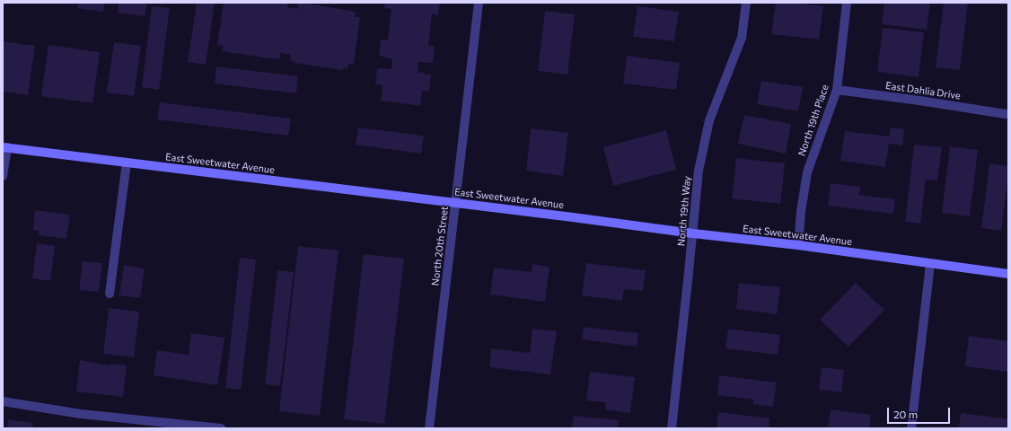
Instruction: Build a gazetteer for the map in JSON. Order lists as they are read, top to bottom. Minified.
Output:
{"streets":{"street":["East Dahlia Drive","North 19th Place","East Sweetwater Avenue","North 19th Way","North 20th Street"]},"crossings":[["East Dahlia Drive","North 19th Place"],["North 19th Place","East Sweetwater Avenue"],["East Sweetwater Avenue","North 19th Way"],["East Sweetwater Avenue","North 20th Street"]],"scale_bar":"20 m"}
